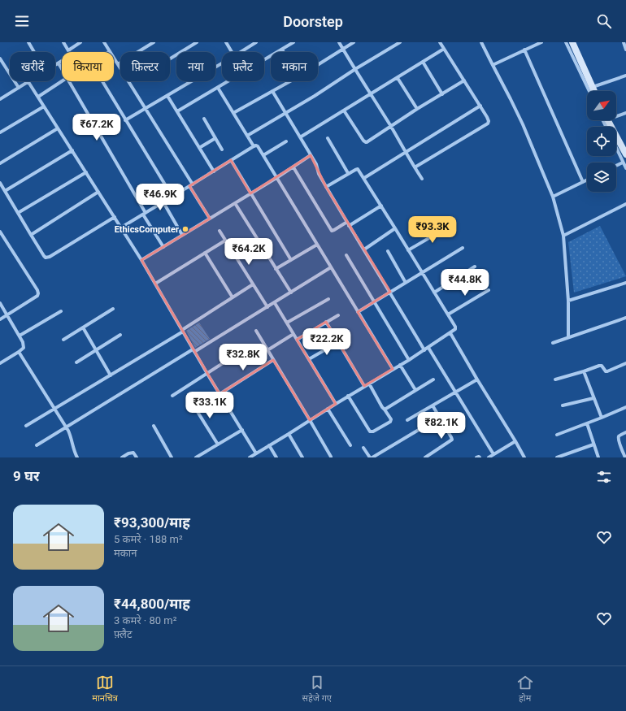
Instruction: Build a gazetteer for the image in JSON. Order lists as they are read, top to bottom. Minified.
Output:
{"places":["EthicsComputer"],"north":"top right","page":{"header":"Doorstep","chip":["खरीदें","किराया","फ़िल्टर","नया","फ़्लैट","मकान"],"price":["₹67.2K","₹46.9K","₹93.3K","₹64.2K","₹44.8K","₹22.2K","₹32.8K","₹33.1K","₹82.1K"],"heading":"9 घर","list":[{"name":"₹93,300/माह","note":"5 कमरे · 188 m² · मकान"},{"name":"₹44,800/माह","note":"3 कमरे · 80 m² · फ़्लैट"}],"tabs":["मानचित्र","सहेजे गए","होम"]}}
